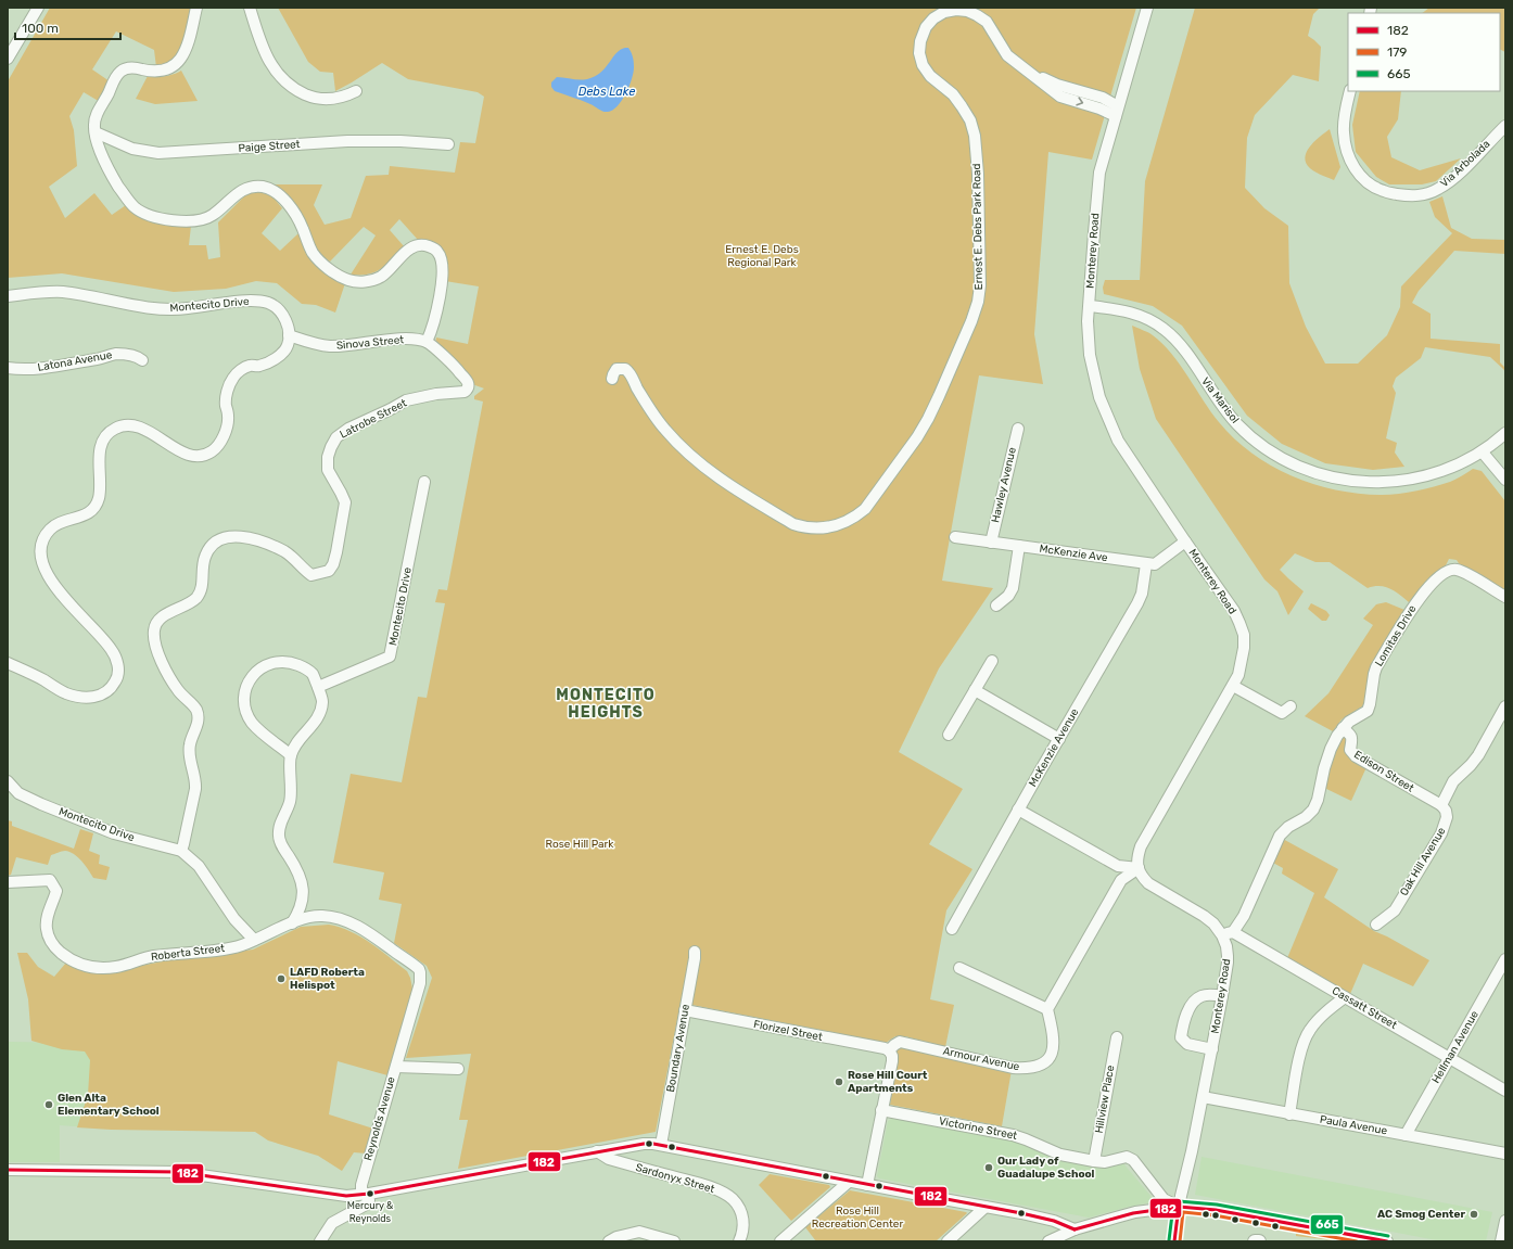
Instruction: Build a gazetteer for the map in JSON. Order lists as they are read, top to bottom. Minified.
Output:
{"streets":{"street":["Paige Street","Via Arbolada","Ernest E. Debs Park Road","Monterey Road","Montecito Drive","Sinova Street","Latona Avenue","Via Marisol","Latrobe Street","Hawley Avenue","McKenzie Ave","Lomitas Drive","McKenzie Avenue","Edison Street","Oak Hill Avenue","Roberta Street","Cassatt Street","Florizel Street","Hellman Avenue","Boundary Avenue","Armour Avenue","Hillview Place","Reynolds Avenue","Paula Avenue","Victorine Street","Sardonyx Street"]},"crossings":[["Ernest E. Debs Park Road","Monterey Road"],["Monterey Road","Via Marisol"],["Monterey Road","Paula Avenue"],["Monterey Road","Victorine Street"],["Montecito Drive","Sinova Street"],["Montecito Drive","Latrobe Street"],["Montecito Drive","Roberta Street"],["Sinova Street","Latrobe Street"],["Hawley Avenue","McKenzie Ave"],["McKenzie Ave","McKenzie Avenue"],["Lomitas Drive","Edison Street"],["Lomitas Drive","Cassatt Street"],["Edison Street","Oak Hill Avenue"],["Roberta Street","Reynolds Avenue"],["Cassatt Street","Hellman Avenue"],["Florizel Street","Boundary Avenue"],["Florizel Street","Armour Avenue"],["Hellman Avenue","Paula Avenue"],["Hillview Place","Victorine Street"]],"districts":["MONTECITO HEIGHTS"],"water":["Debs Lake"],"parks":["Ernest E. Debs Regional Park","Rose Hill Park","Rose Hill Recreation Center"],"places":["LAFD Roberta Helispot","Rose Hill Court Apartments","Glen Alta Elementary School","Our Lady of Guadalupe School","Mercury & Reynolds","AC Smog Center"],"lines":["transit line 182","transit line 665","transit line 179"],"legend":["182","179","665"],"scale_bar":"100 m"}
